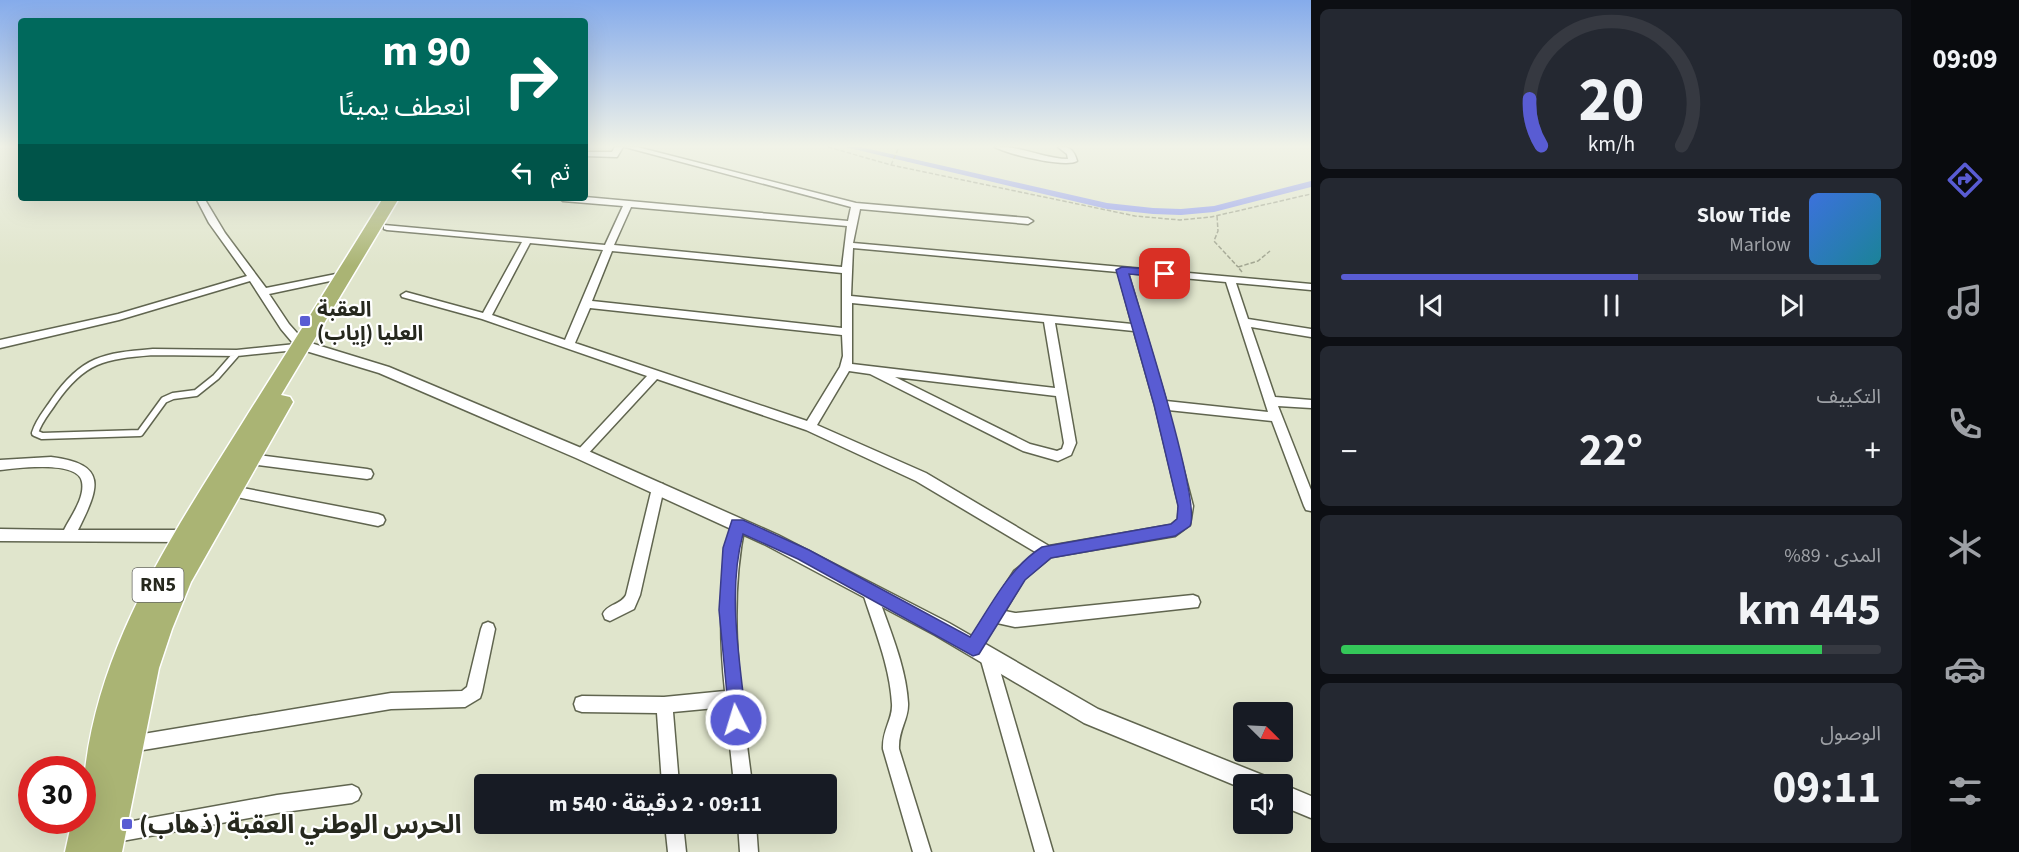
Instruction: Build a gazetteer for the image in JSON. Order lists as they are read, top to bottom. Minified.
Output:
{"streets":{"highway":["RN5"]},"places":{"transit":["العقبة العليا (إياب)","الحرس الوطني العقبة (ذهاب)"]},"north":"bottom right","page":{"tabs":"09:09","turn":["90 m","انعطف يمينًا"],"then":"ثم","song":["Slow Tide","Marlow"],"tile":["التكييف",["المدى · 89%","445 km"],["الوصول","09:11"]],"heat":["−","22°","+"],"limit":"30","trip":"09:11 · 2 دقيقة · 540 m","gauge":["20","km/h"]}}
